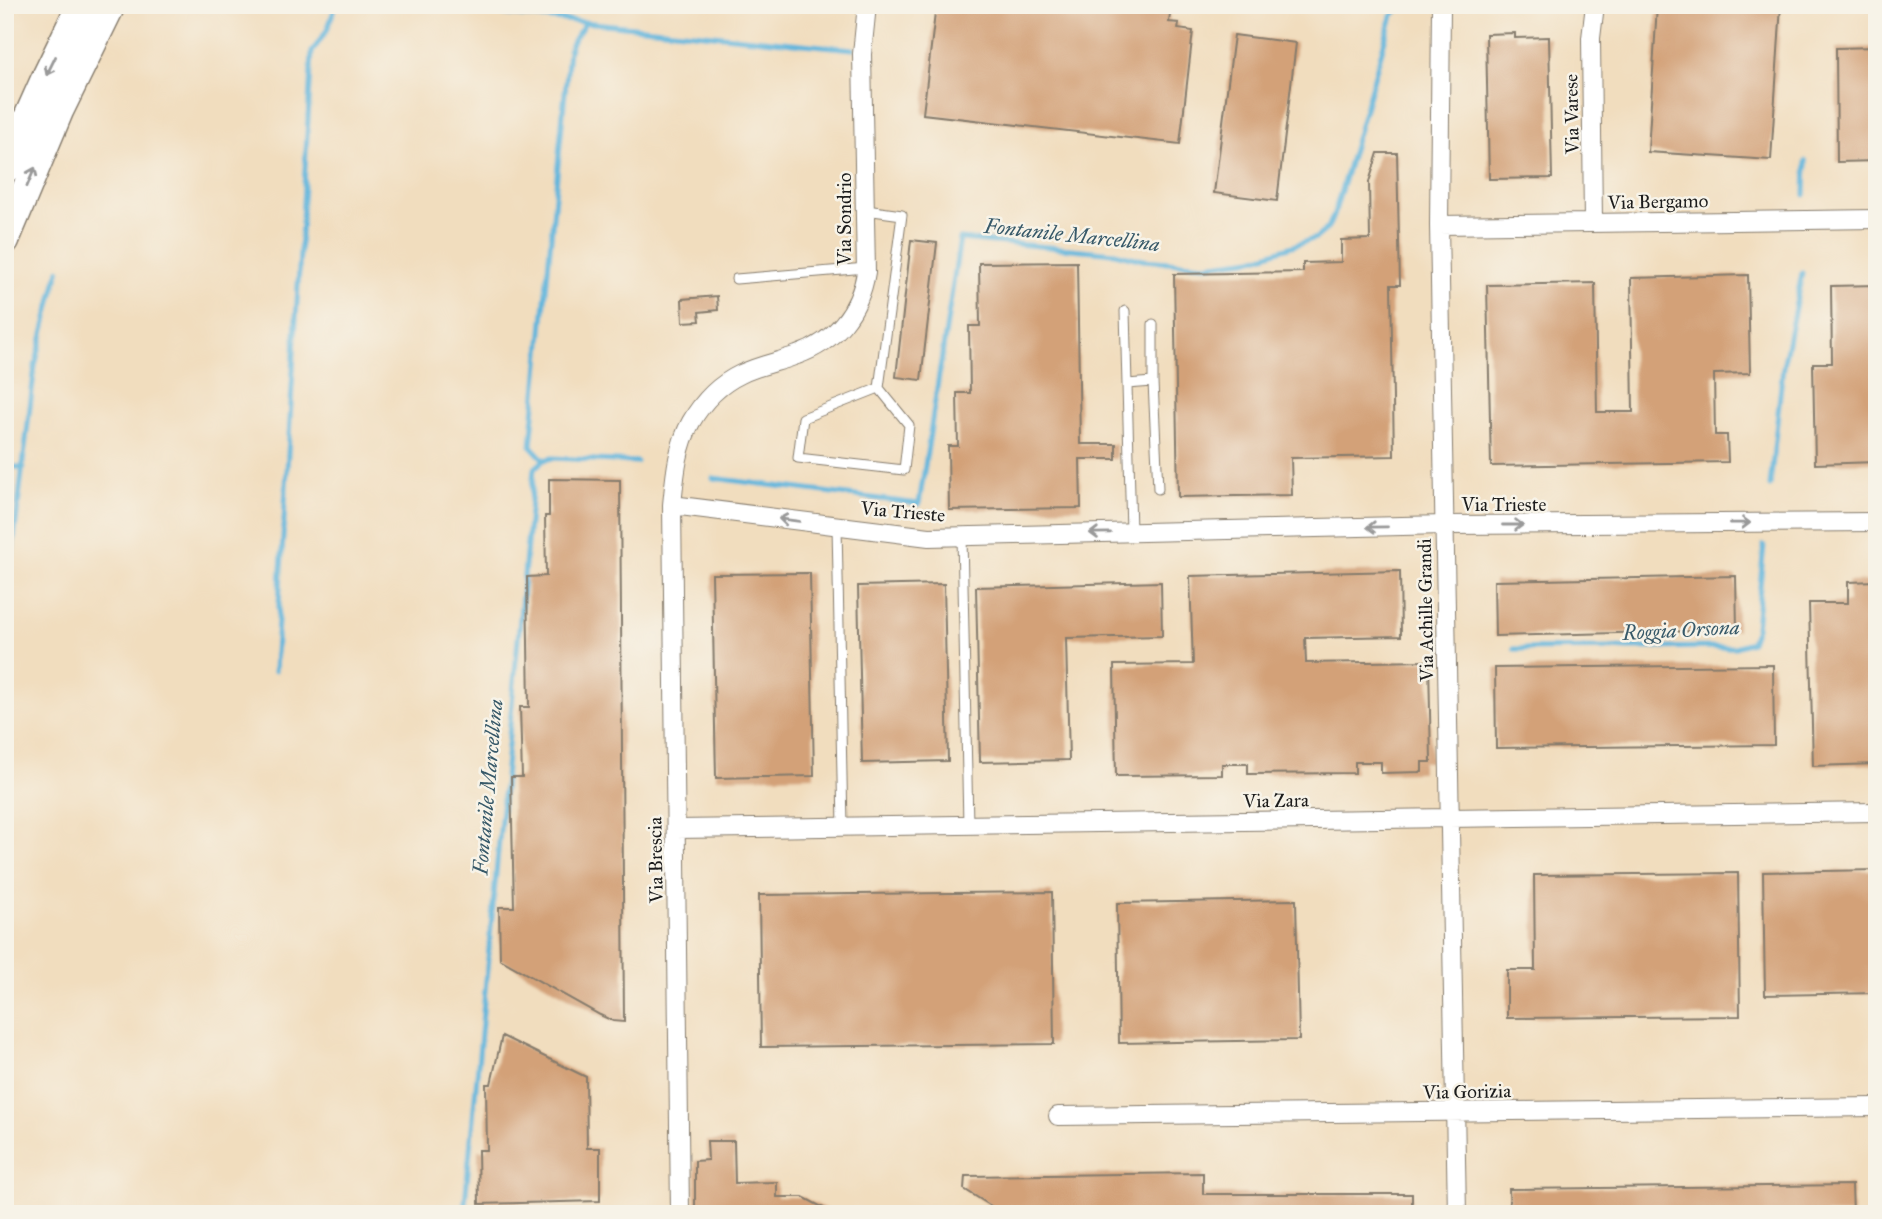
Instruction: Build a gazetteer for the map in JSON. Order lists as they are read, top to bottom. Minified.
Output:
{"streets":{"street":["Via Varese","Via Bergamo","Via Sondrio","Via Trieste","Via Achille Grandi","Via Zara","Via Brescia","Via Gorizia"]},"crossings":[["Via Varese","Via Bergamo"],["Via Bergamo","Via Achille Grandi"],["Via Sondrio","Via Trieste"],["Via Sondrio","Via Brescia"],["Via Trieste","Via Achille Grandi"],["Via Trieste","Via Brescia"],["Via Achille Grandi","Via Zara"],["Via Achille Grandi","Via Gorizia"],["Via Zara","Via Brescia"]],"water":["Fontanile Marcellina","Roggia Orsona"]}
